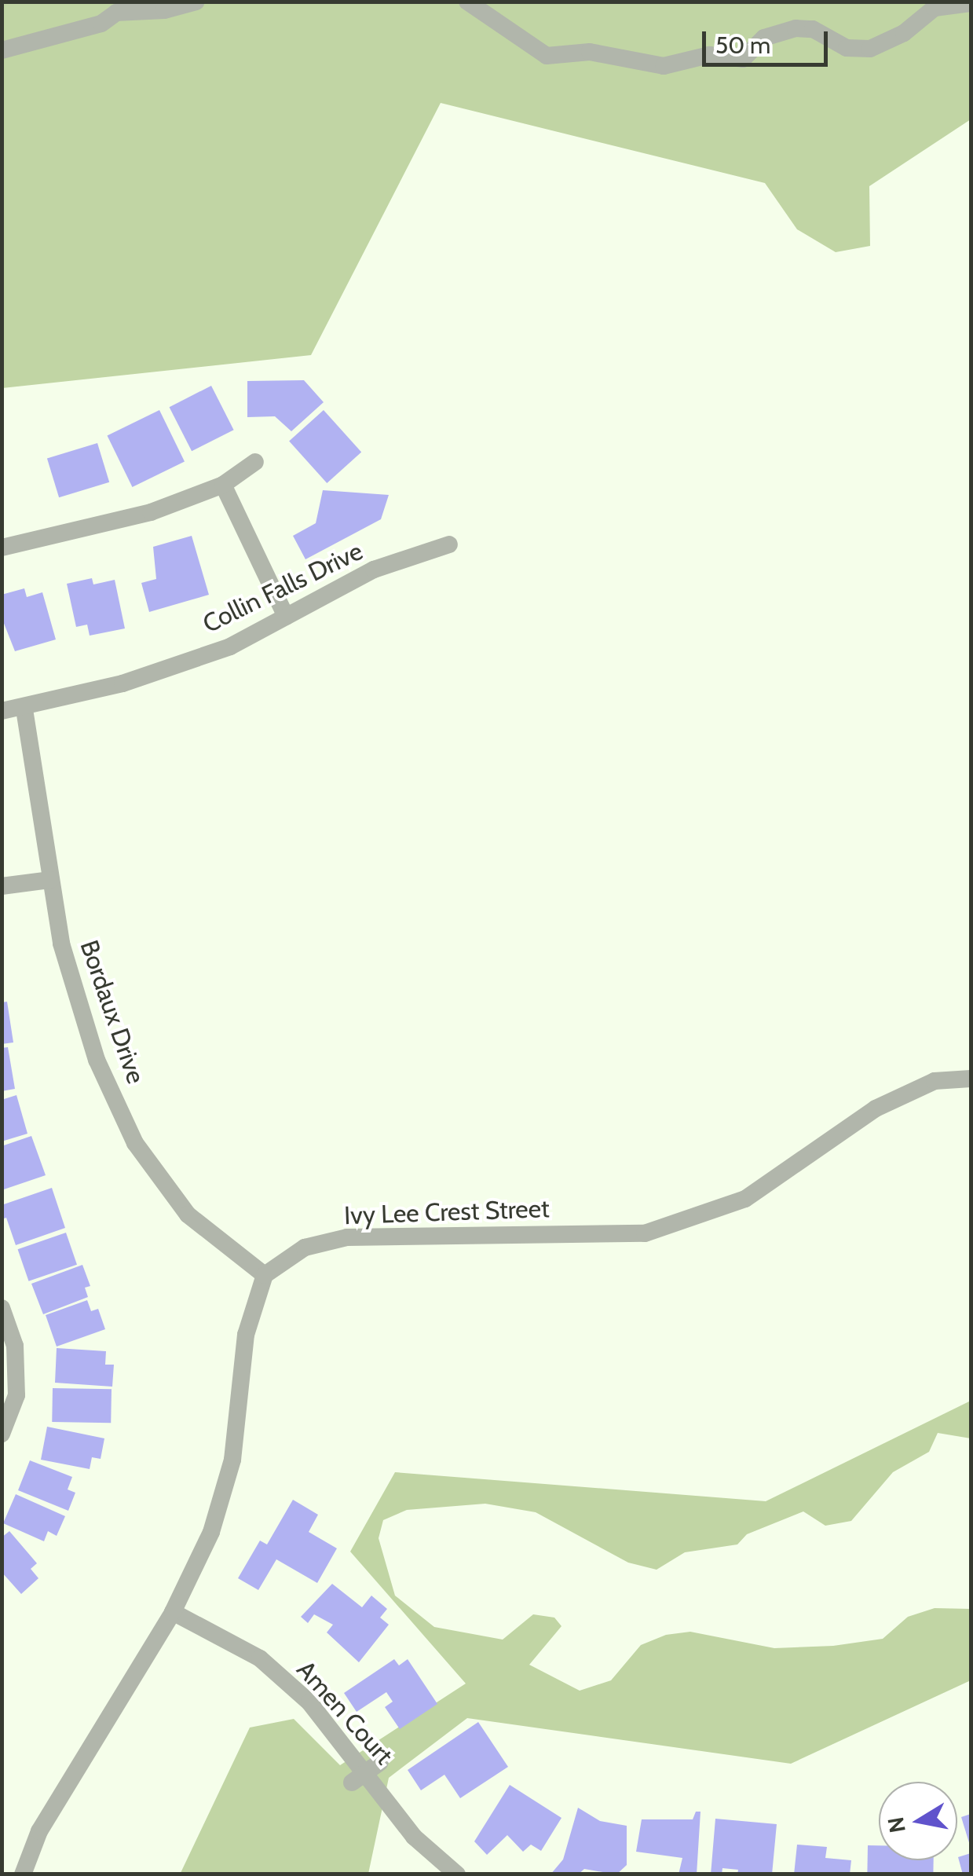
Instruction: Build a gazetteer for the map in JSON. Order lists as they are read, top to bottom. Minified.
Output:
{"streets":{"street":["Collin Falls Drive","Bordaux Drive","Ivy Lee Crest Street","Amen Court"]},"crossings":[["Collin Falls Drive","Bordaux Drive"],["Bordaux Drive","Ivy Lee Crest Street"]],"scale_bar":"50 m","north":"left"}
